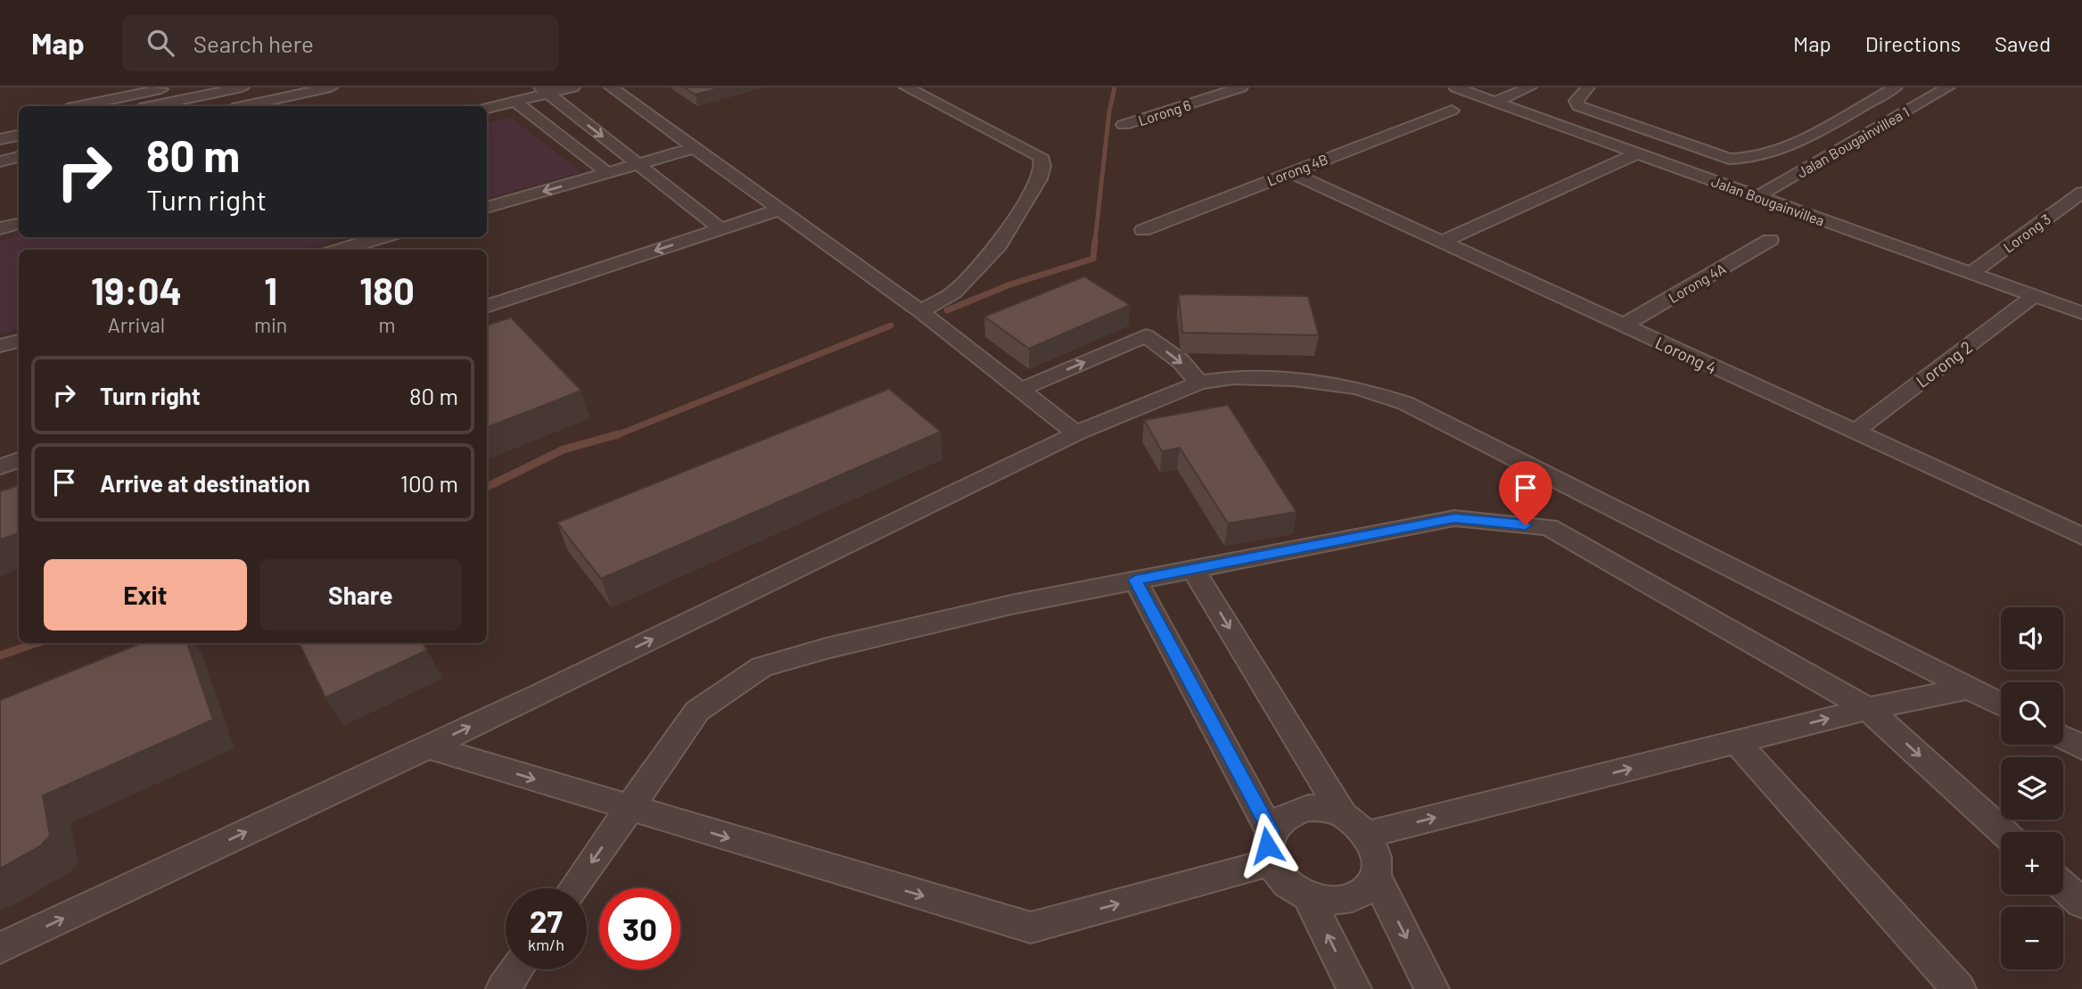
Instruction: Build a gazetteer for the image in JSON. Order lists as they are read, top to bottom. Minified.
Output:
{"streets":{"street":["Lorong 6","Jalan Bougainvillea 1","Lorong 4B","Jalan Bougainvillea","Lorong 3","Lorong 4A","Lorong 4","Lorong 2"]},"crossings":[["Jalan Bougainvillea 1","Jalan Bougainvillea"],["Lorong 4B","Lorong 4"],["Jalan Bougainvillea","Lorong 3"],["Jalan Bougainvillea","Lorong 2"],["Lorong 4A","Lorong 4"],["Lorong 4","Lorong 2"]],"page":{"header":"Map","search":"Search here","nav":["Map","Directions","Saved"],"turn":["80 m","Turn right"],"eta":["19:04","Arrival","1","min","180","m"],"list":[{"name":"Turn right","value":"80 m"},{"name":"Arrive at destination","value":"100 m"}],"buttons":["Exit","Share"],"map_buttons":["+","−"],"speed":"27 km/h","limit":"30"}}
